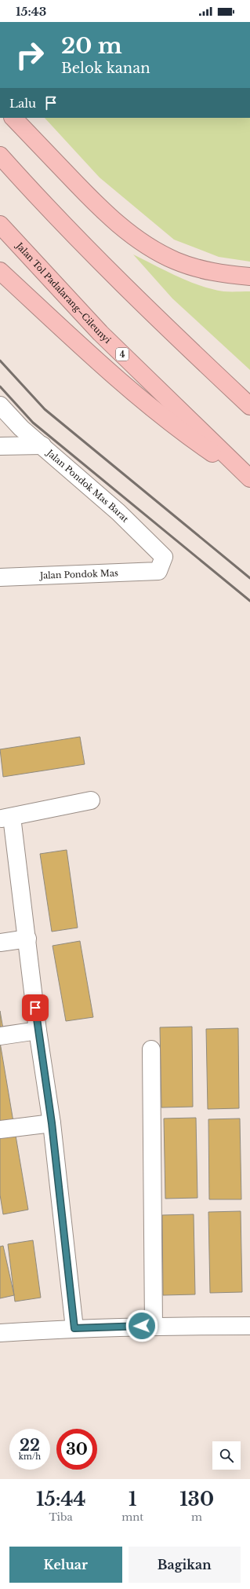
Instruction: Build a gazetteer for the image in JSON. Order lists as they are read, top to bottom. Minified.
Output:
{"streets":{"highway":["Jalan Tol Padalarang–Cileunyi","4"],"street":["Jalan Pondok Mas Barat","Jalan Pondok Mas"]},"crossings":[["Jalan Pondok Mas Barat","Jalan Pondok Mas"]],"page":{"status":"15:43","turn":["20 m","Belok kanan"],"then":"Lalu","speed":"22 km/h","limit":"30","eta":["15:44","Tiba","1","mnt","130","m"],"buttons":["Keluar","Bagikan"]}}
